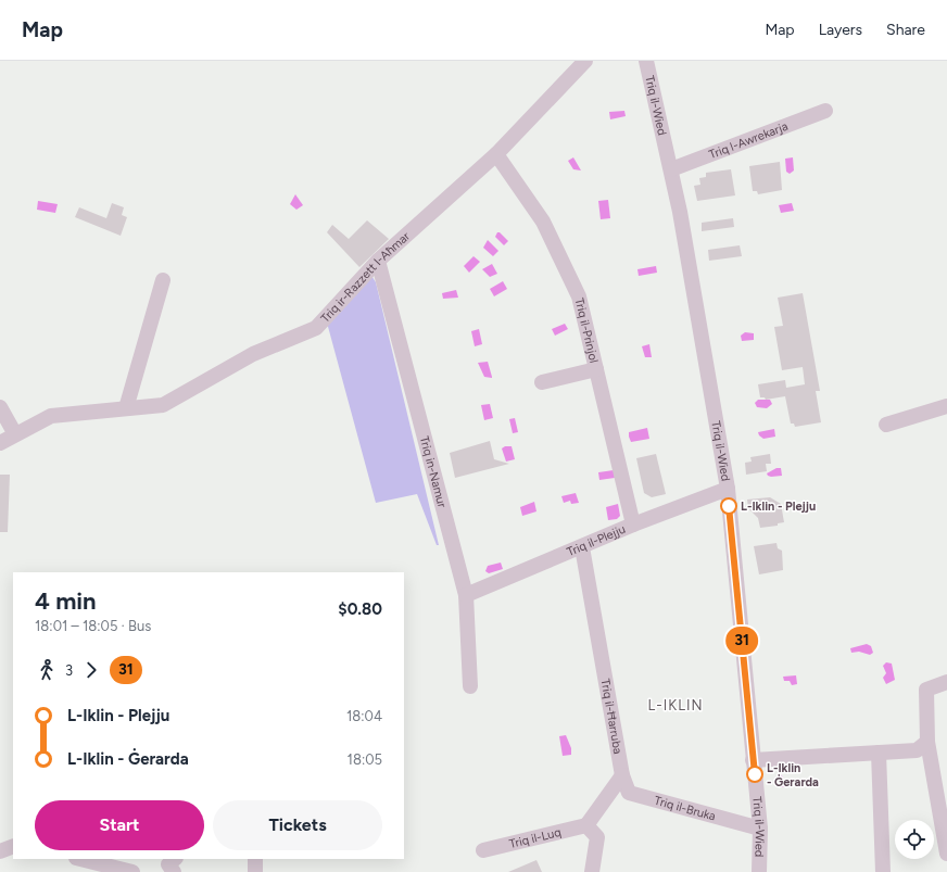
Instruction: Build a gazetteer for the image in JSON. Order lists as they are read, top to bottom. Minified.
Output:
{"streets":{"street":["Triq il-Wied","Triq l-Awrekarja","Triq ir-Razzett l-Aħmar","Triq il-Prinjol","Triq in-Namur","Triq il-Plejju","Triq il-Ħarruba","Triq il-Bruka","Triq il-Luq"]},"crossings":[["Triq il-Wied","Triq l-Awrekarja"],["Triq il-Wied","Triq il-Plejju"],["Triq il-Wied","Triq il-Bruka"],["Triq ir-Razzett l-Aħmar","Triq il-Prinjol"],["Triq ir-Razzett l-Aħmar","Triq in-Namur"],["Triq il-Prinjol","Triq il-Plejju"],["Triq in-Namur","Triq il-Plejju"],["Triq il-Plejju","Triq il-Ħarruba"],["Triq il-Ħarruba","Triq il-Bruka"]],"districts":["L-IKLIN"],"places":["L-Iklin - Plejju","L-Iklin - Ġerarda"],"lines":["bus line 31"],"page":{"header":"Map","nav":["Map","Layers","Share"],"on_map":"31","heading":["4 min","18:01 – 18:05 · Bus","$0.80"],"legs":["3","31"],"list":[{"name":"L-Iklin - Plejju","value":"18:04"},{"name":"L-Iklin - Ġerarda","value":"18:05"}],"buttons":["Start","Tickets"]}}
